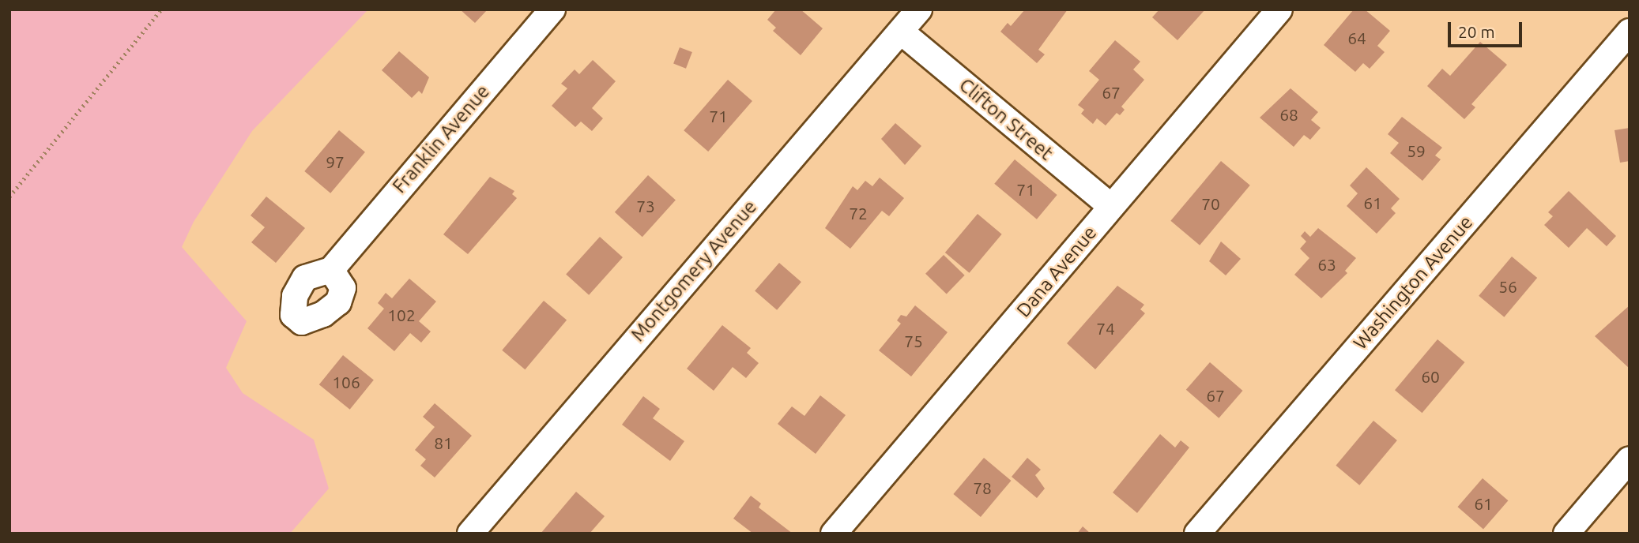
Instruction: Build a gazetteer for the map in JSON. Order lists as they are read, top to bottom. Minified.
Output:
{"streets":{"street":["Clifton Street","Franklin Avenue","Montgomery Avenue","Dana Avenue","Washington Avenue"]},"crossings":[["Clifton Street","Montgomery Avenue"],["Clifton Street","Dana Avenue"]],"house_numbers":["64","67","68","71","59","97","71","61","70","73","72","63","56","102","74","75","60","106","67","81","78","61"],"scale_bar":"20 m"}
